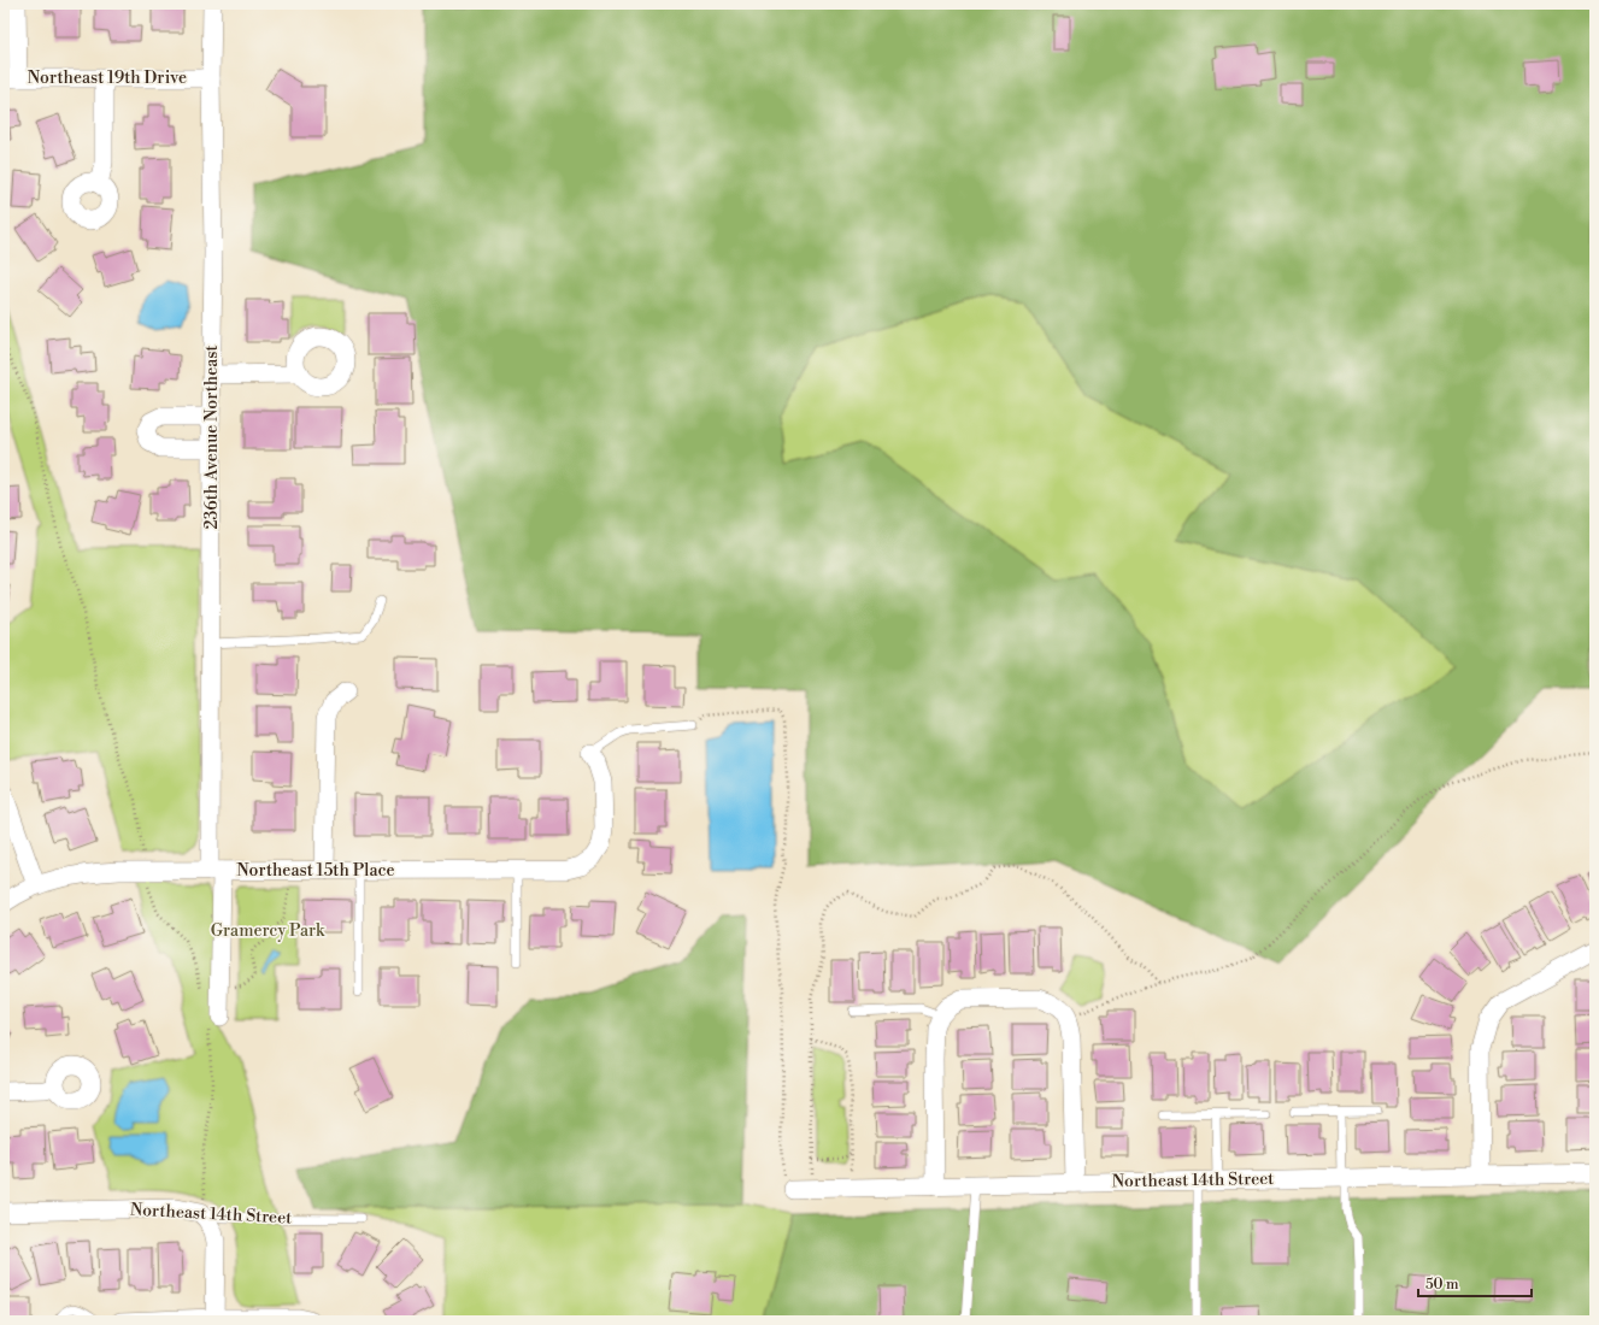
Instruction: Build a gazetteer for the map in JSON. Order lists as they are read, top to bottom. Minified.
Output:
{"streets":{"street":["Northeast 19th Drive","236th Avenue Northeast","Northeast 15th Place","Northeast 14th Street"]},"crossings":[["Northeast 19th Drive","236th Avenue Northeast"],["236th Avenue Northeast","Northeast 15th Place"]],"parks":["Gramercy Park"],"scale_bar":"50 m"}
